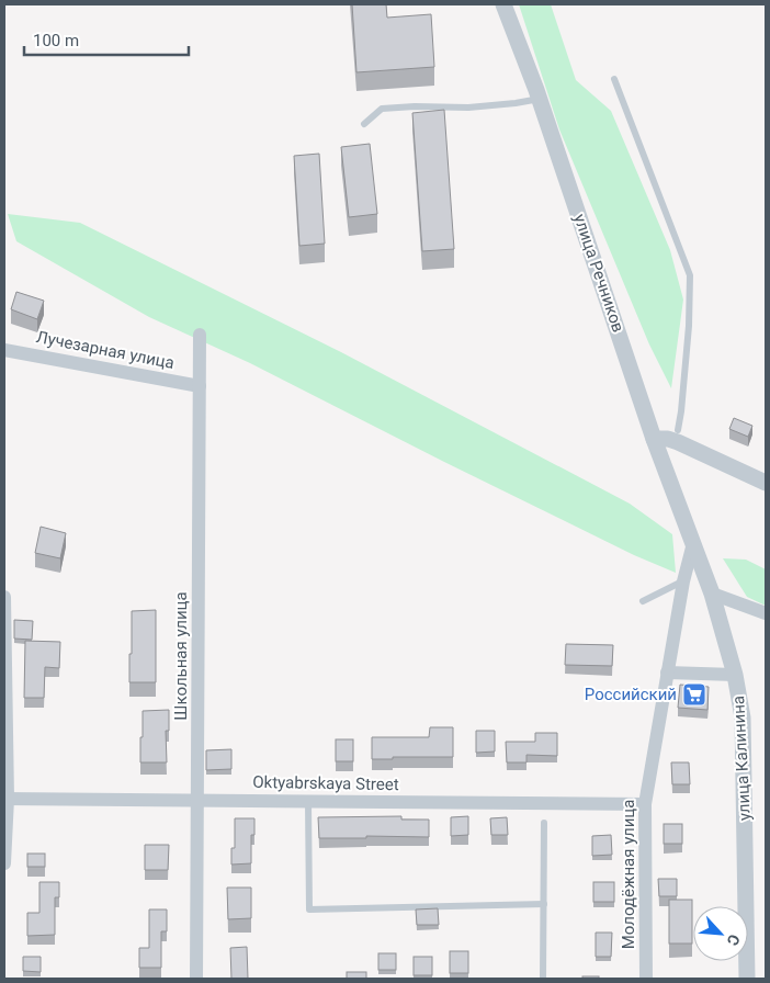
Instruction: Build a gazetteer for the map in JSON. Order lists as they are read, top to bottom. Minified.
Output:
{"streets":{"street":["улица Речников","Лучезарная улица","Школьная улица","улица Калинина","Oktyabrskaya Street","Молодёжная улица"]},"crossings":[["улица Речников","улица Калинина"],["улица Речников","Молодёжная улица"],["Лучезарная улица","Школьная улица"],["Школьная улица","Oktyabrskaya Street"],["улица Калинина","Молодёжная улица"],["Oktyabrskaya Street","Молодёжная улица"]],"places":{"supermarket":["Российский"]},"scale_bar":"100 m","north":"bottom right"}
